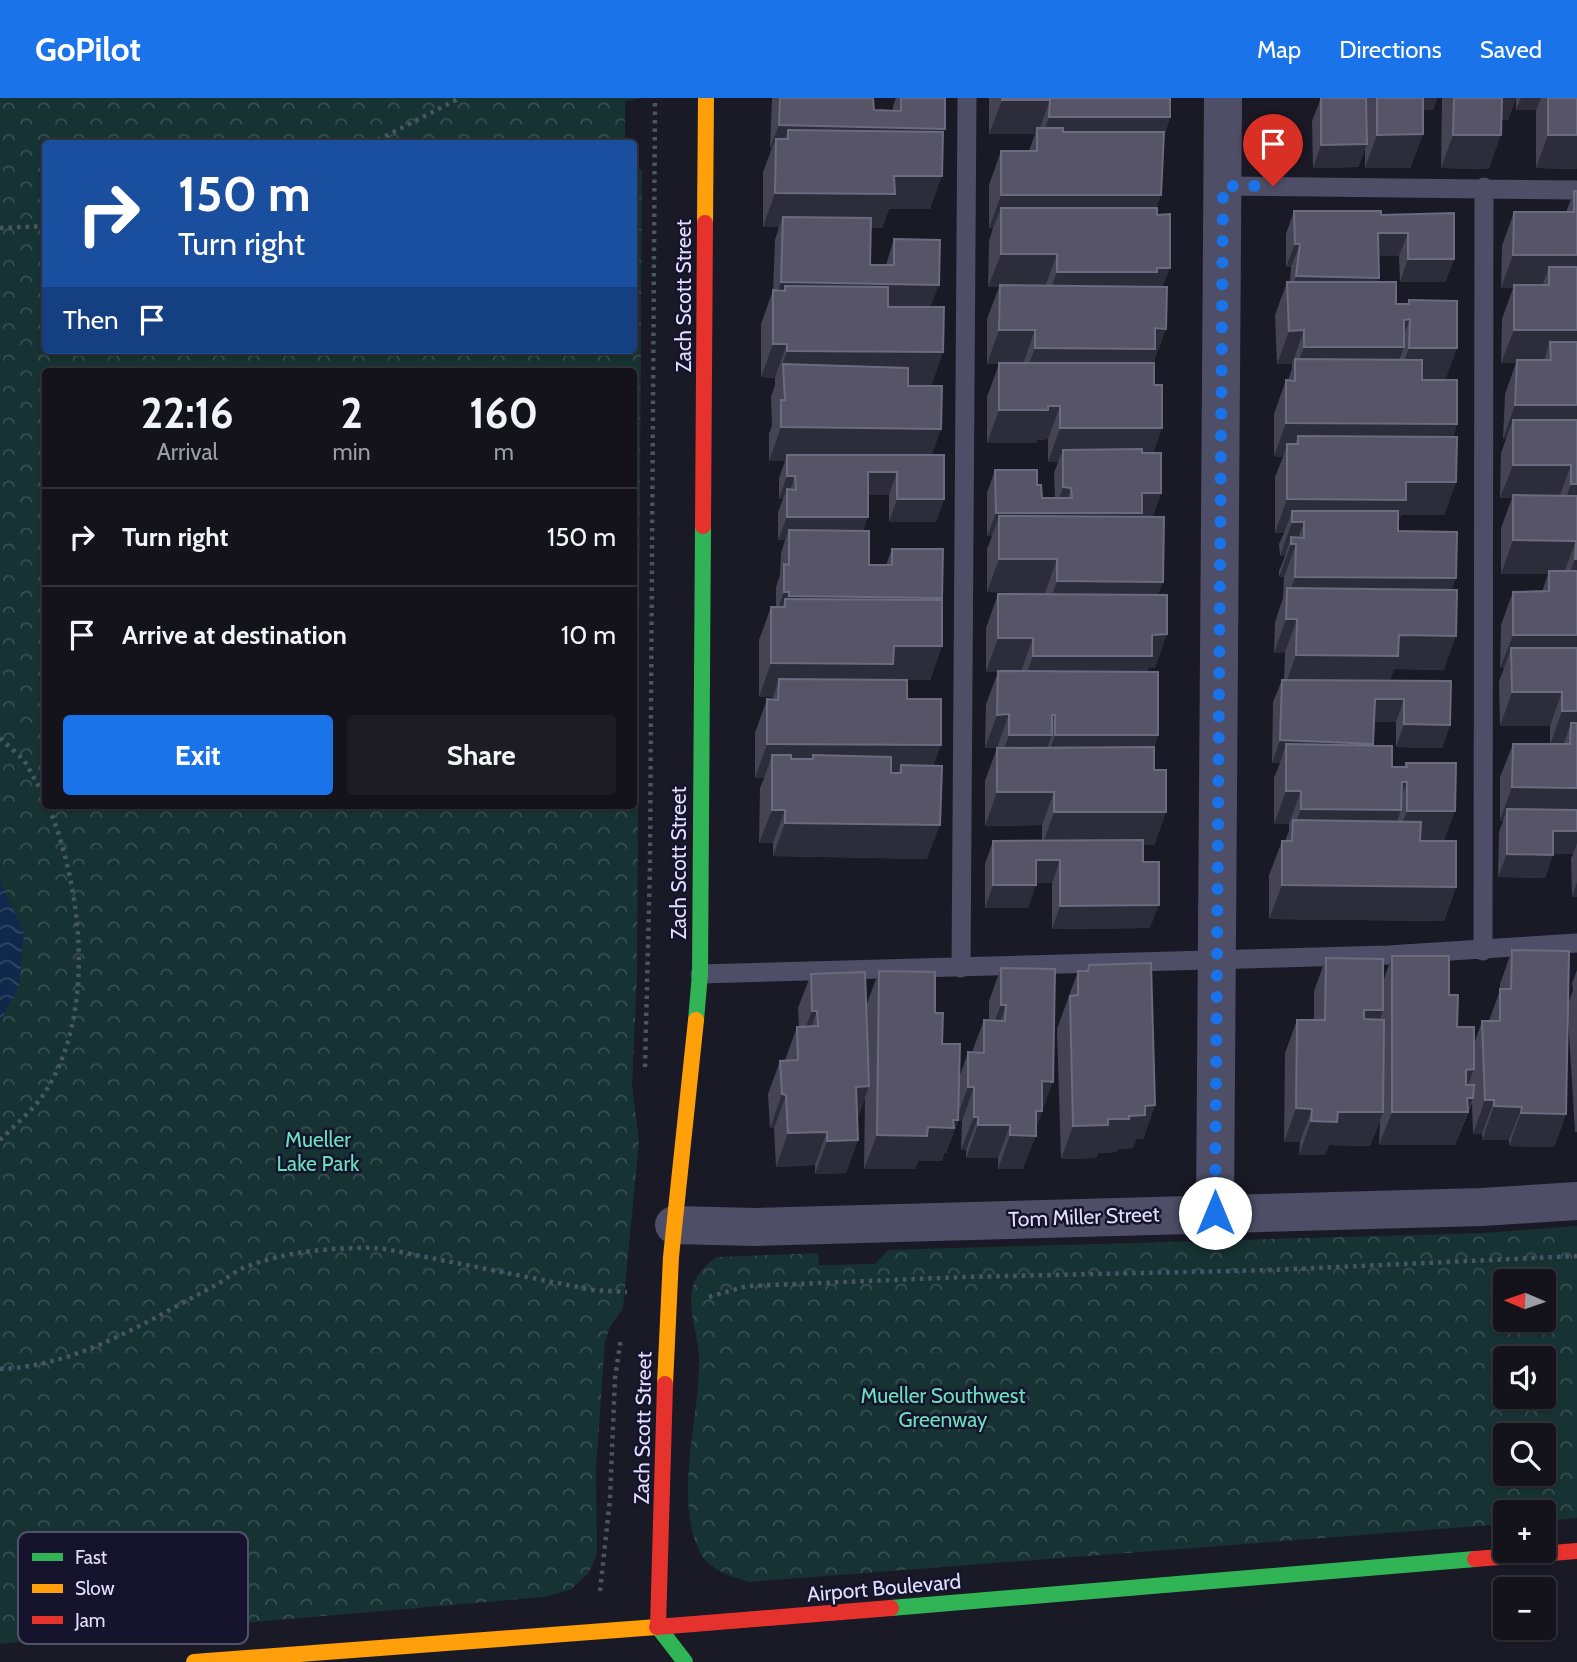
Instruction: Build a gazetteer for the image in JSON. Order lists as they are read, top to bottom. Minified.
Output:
{"streets":{"street":["Zach Scott Street","Tom Miller Street","Airport Boulevard"]},"crossings":[["Zach Scott Street","Tom Miller Street"],["Zach Scott Street","Airport Boulevard"]],"parks":["Mueller Lake Park","Mueller Southwest Greenway"],"legend":["Fast","Slow","Jam"],"north":"left","page":{"header":"GoPilot","nav":["Map","Directions","Saved"],"turn":["150 m","Turn right"],"then":"Then","eta":["22:16","Arrival","2","min","160","m"],"list":[{"name":"Turn right","value":"150 m"},{"name":"Arrive at destination","value":"10 m"}],"buttons":["Exit","Share"],"map_buttons":["+","−"]}}
